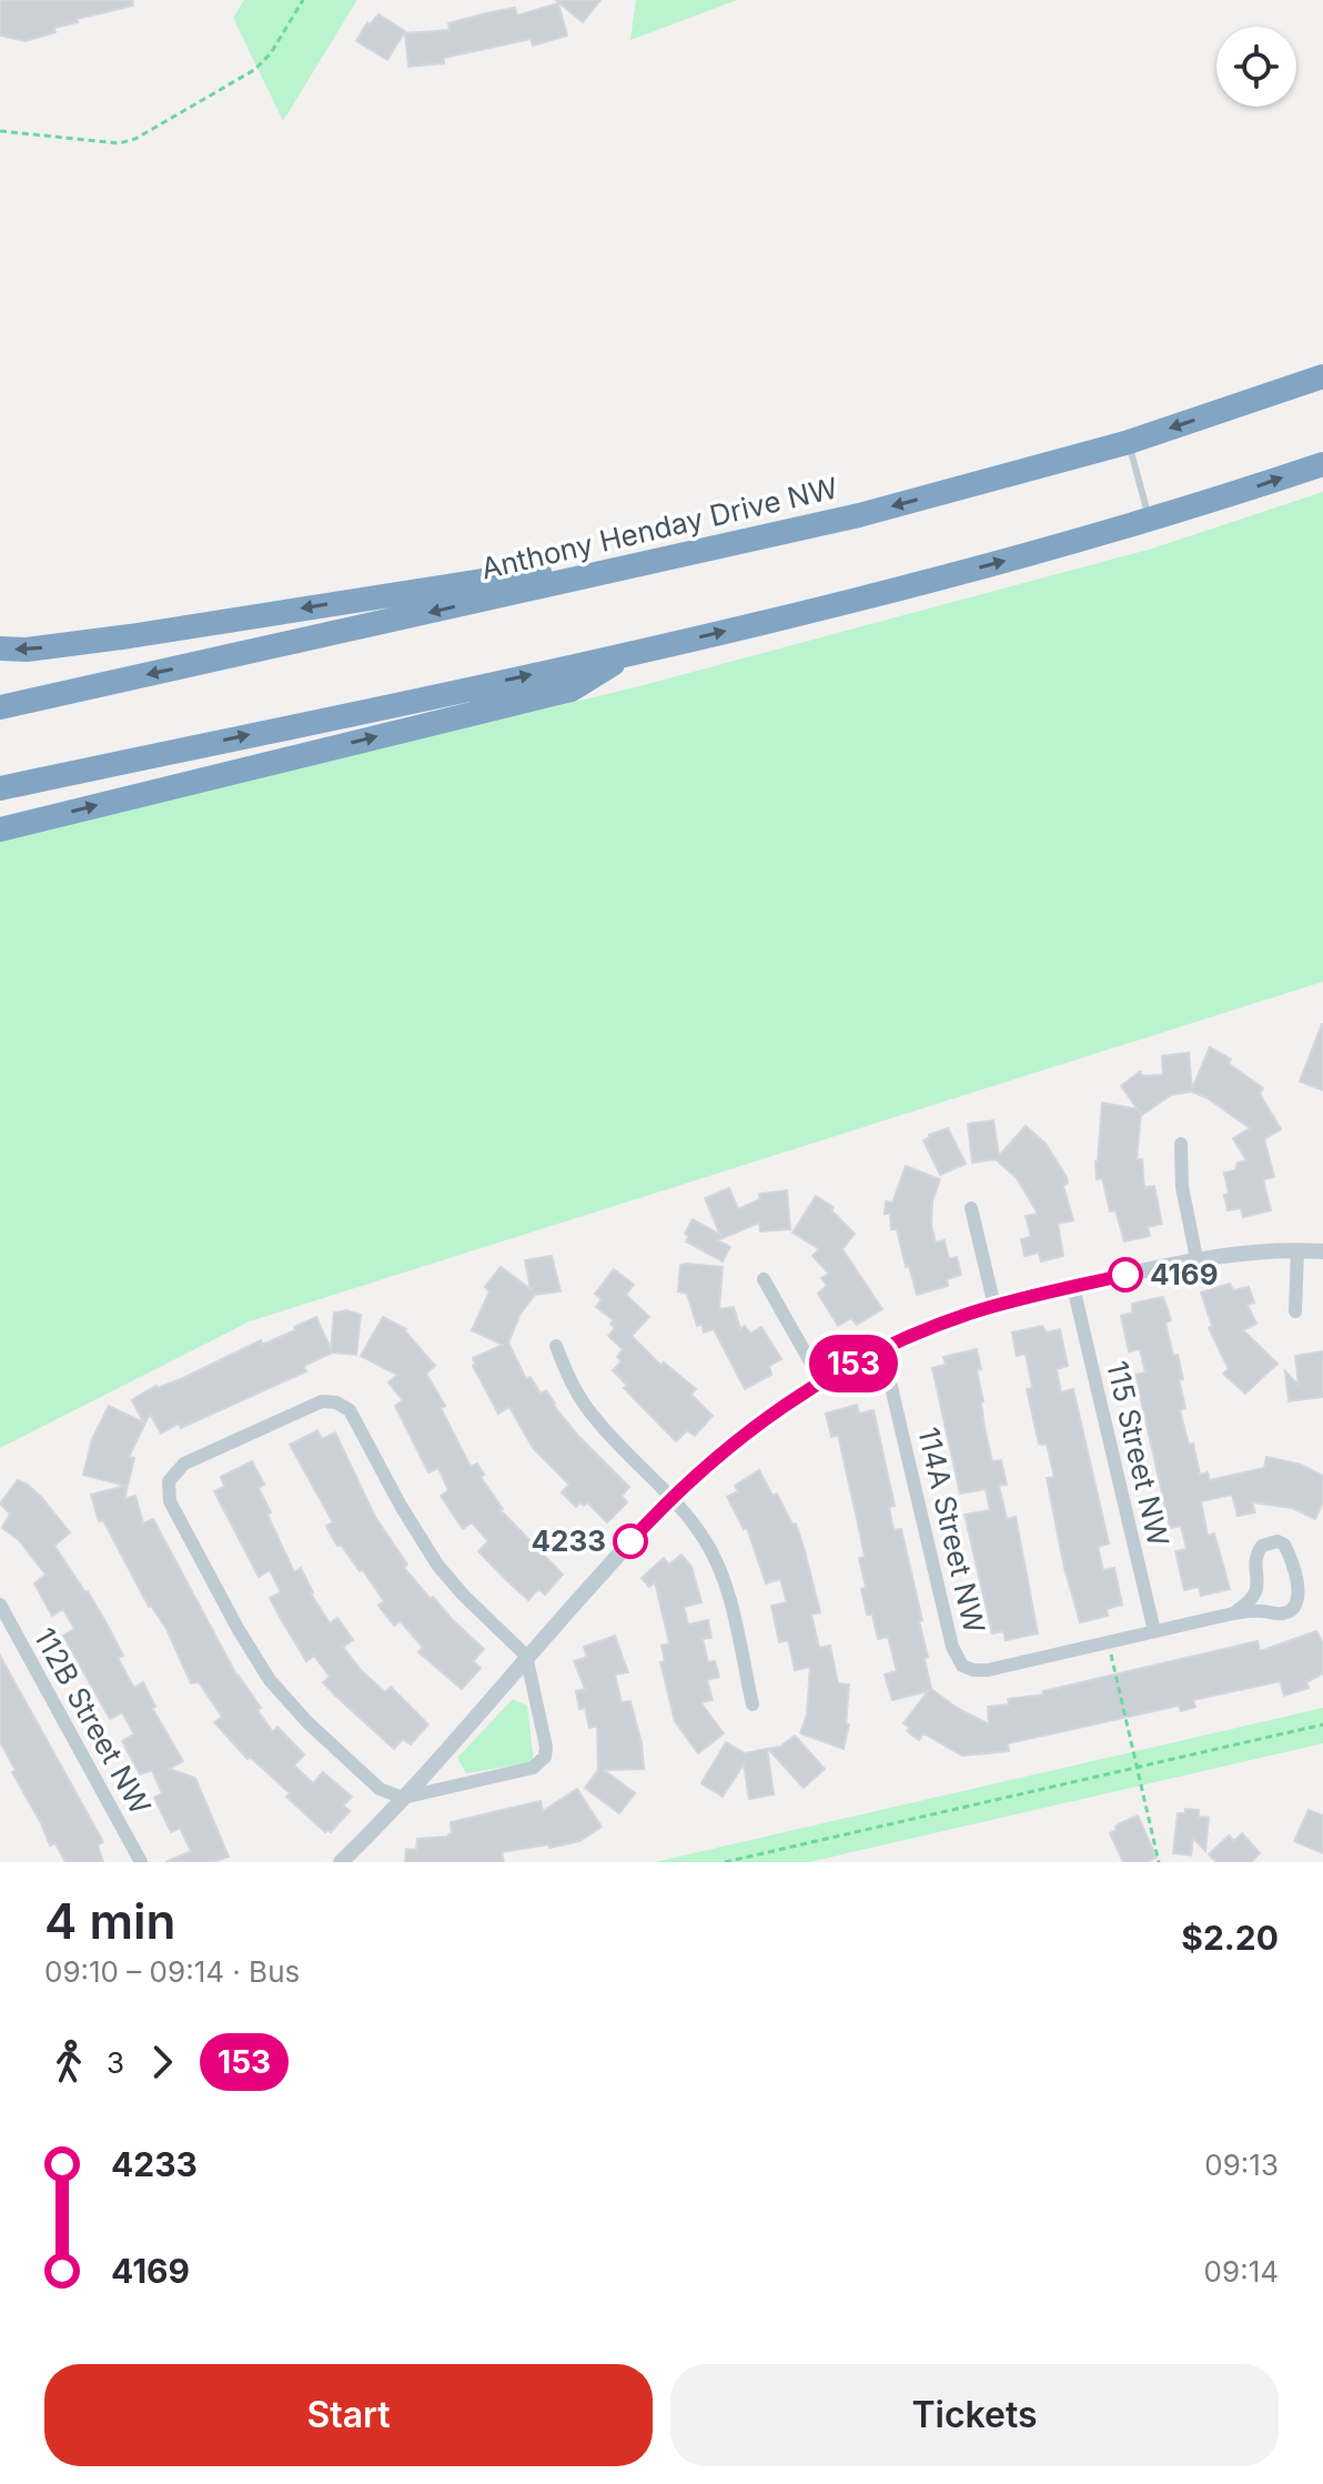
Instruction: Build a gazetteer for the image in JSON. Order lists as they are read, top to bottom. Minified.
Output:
{"streets":{"highway":["Anthony Henday Drive NW"],"street":["115 Street NW","114A Street NW","112B Street NW"]},"places":["4169","4233"],"lines":["bus line 153"],"page":{"on_map":"153","heading":["4 min","09:10 – 09:14 · Bus","$2.20"],"legs":["3","153"],"list":[{"name":"4233","value":"09:13"},{"name":"4169","value":"09:14"}],"buttons":["Start","Tickets"]}}
